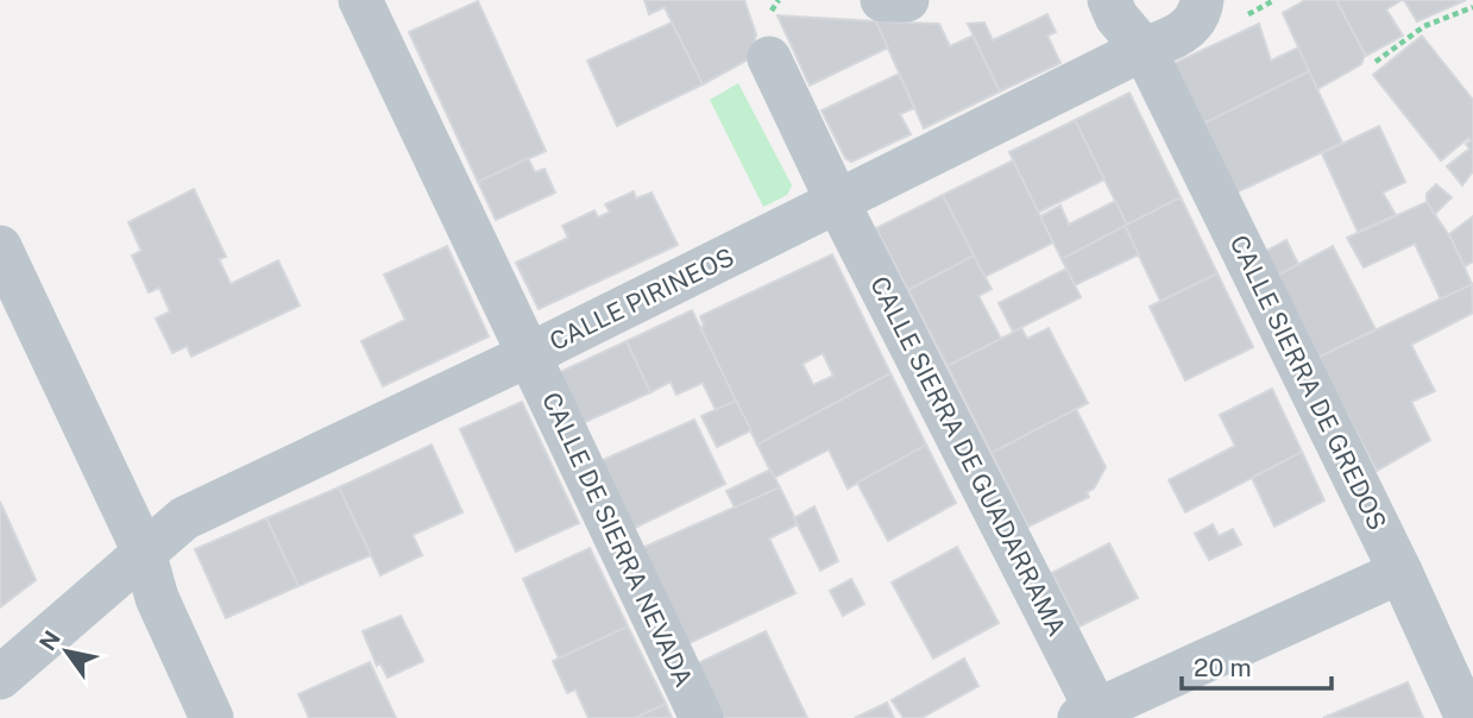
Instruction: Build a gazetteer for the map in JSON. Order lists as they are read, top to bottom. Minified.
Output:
{"streets":{"street":["CALLE PIRINEOS","CALLE SIERRA DE GREDOS","CALLE SIERRA DE GUADARRAMA","CALLE DE SIERRA NEVADA"]},"crossings":[["CALLE PIRINEOS","CALLE SIERRA DE GREDOS"],["CALLE PIRINEOS","CALLE SIERRA DE GUADARRAMA"],["CALLE PIRINEOS","CALLE DE SIERRA NEVADA"]],"scale_bar":"20 m","north":"top left"}
